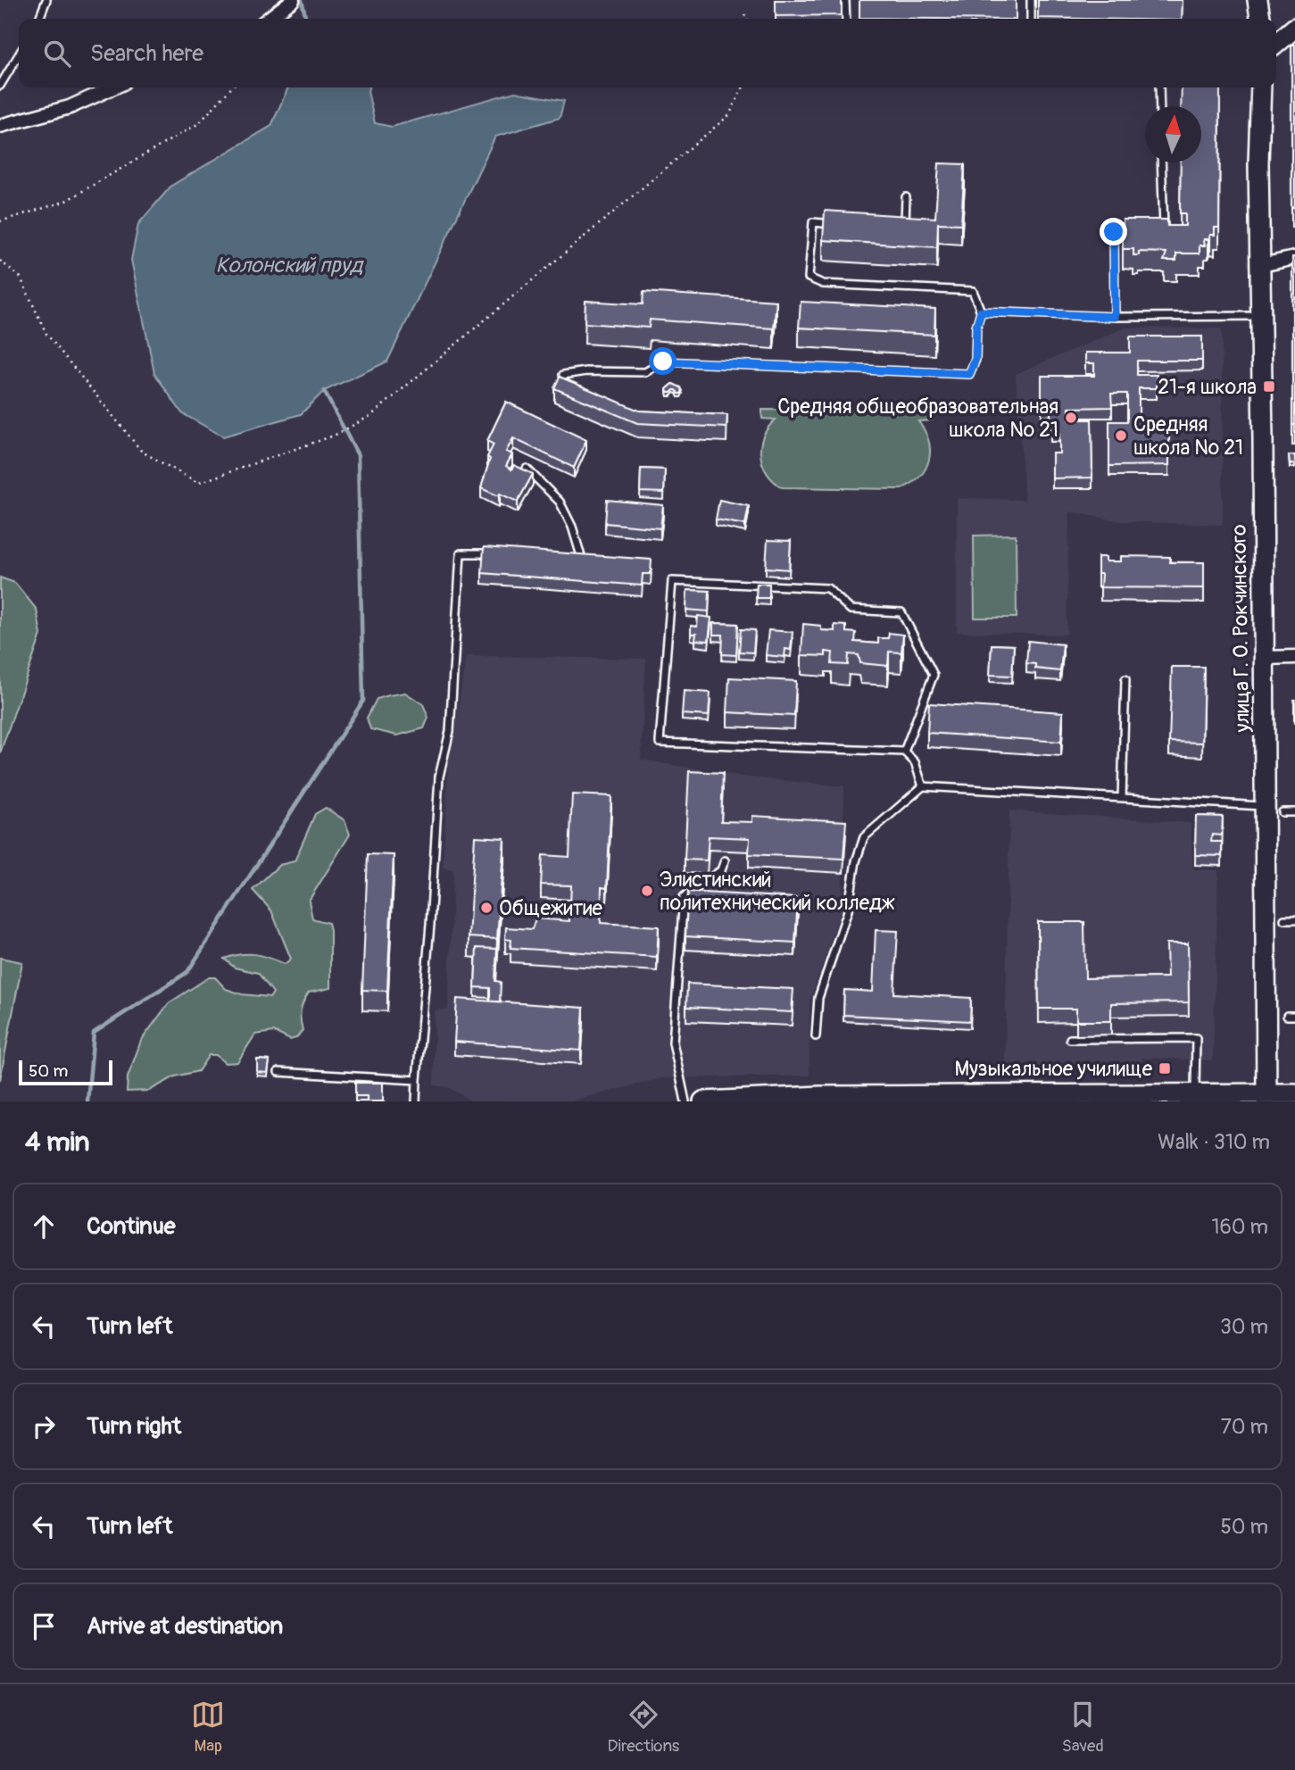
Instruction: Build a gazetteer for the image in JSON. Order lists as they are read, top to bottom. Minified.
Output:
{"streets":{"street":["улица Г. О. Рокчинского"]},"water":["Колонский пруд"],"places":{"transit":["21-я школа","Музыкальное училище"],"other":["Средняя общеобразовательная школа № 21","Средняя школа № 21","Элистинский политехнический колледж","Общежитие"]},"scale_bar":"50 m","north":"top","page":{"search":"Search here","scale":"50 m","heading":["4 min","Walk · 310 m"],"list":[["Continue","160 m"],["Turn left","30 m"],["Turn right","70 m"],["Turn left","50 m"],"Arrive at destination"],"nav":["Map","Directions","Saved"]}}
